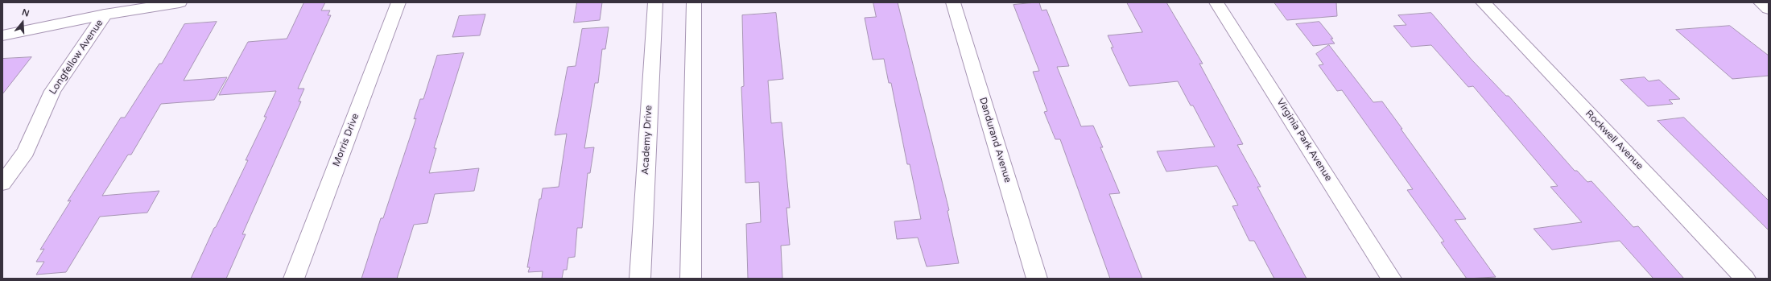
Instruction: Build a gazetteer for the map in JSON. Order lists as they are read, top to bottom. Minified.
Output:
{"streets":{"street":["Longfellow Avenue","Morris Drive","Academy Drive","Dandurand Avenue","Virginia Park Avenue","Rockwell Avenue"]},"north":"top"}
